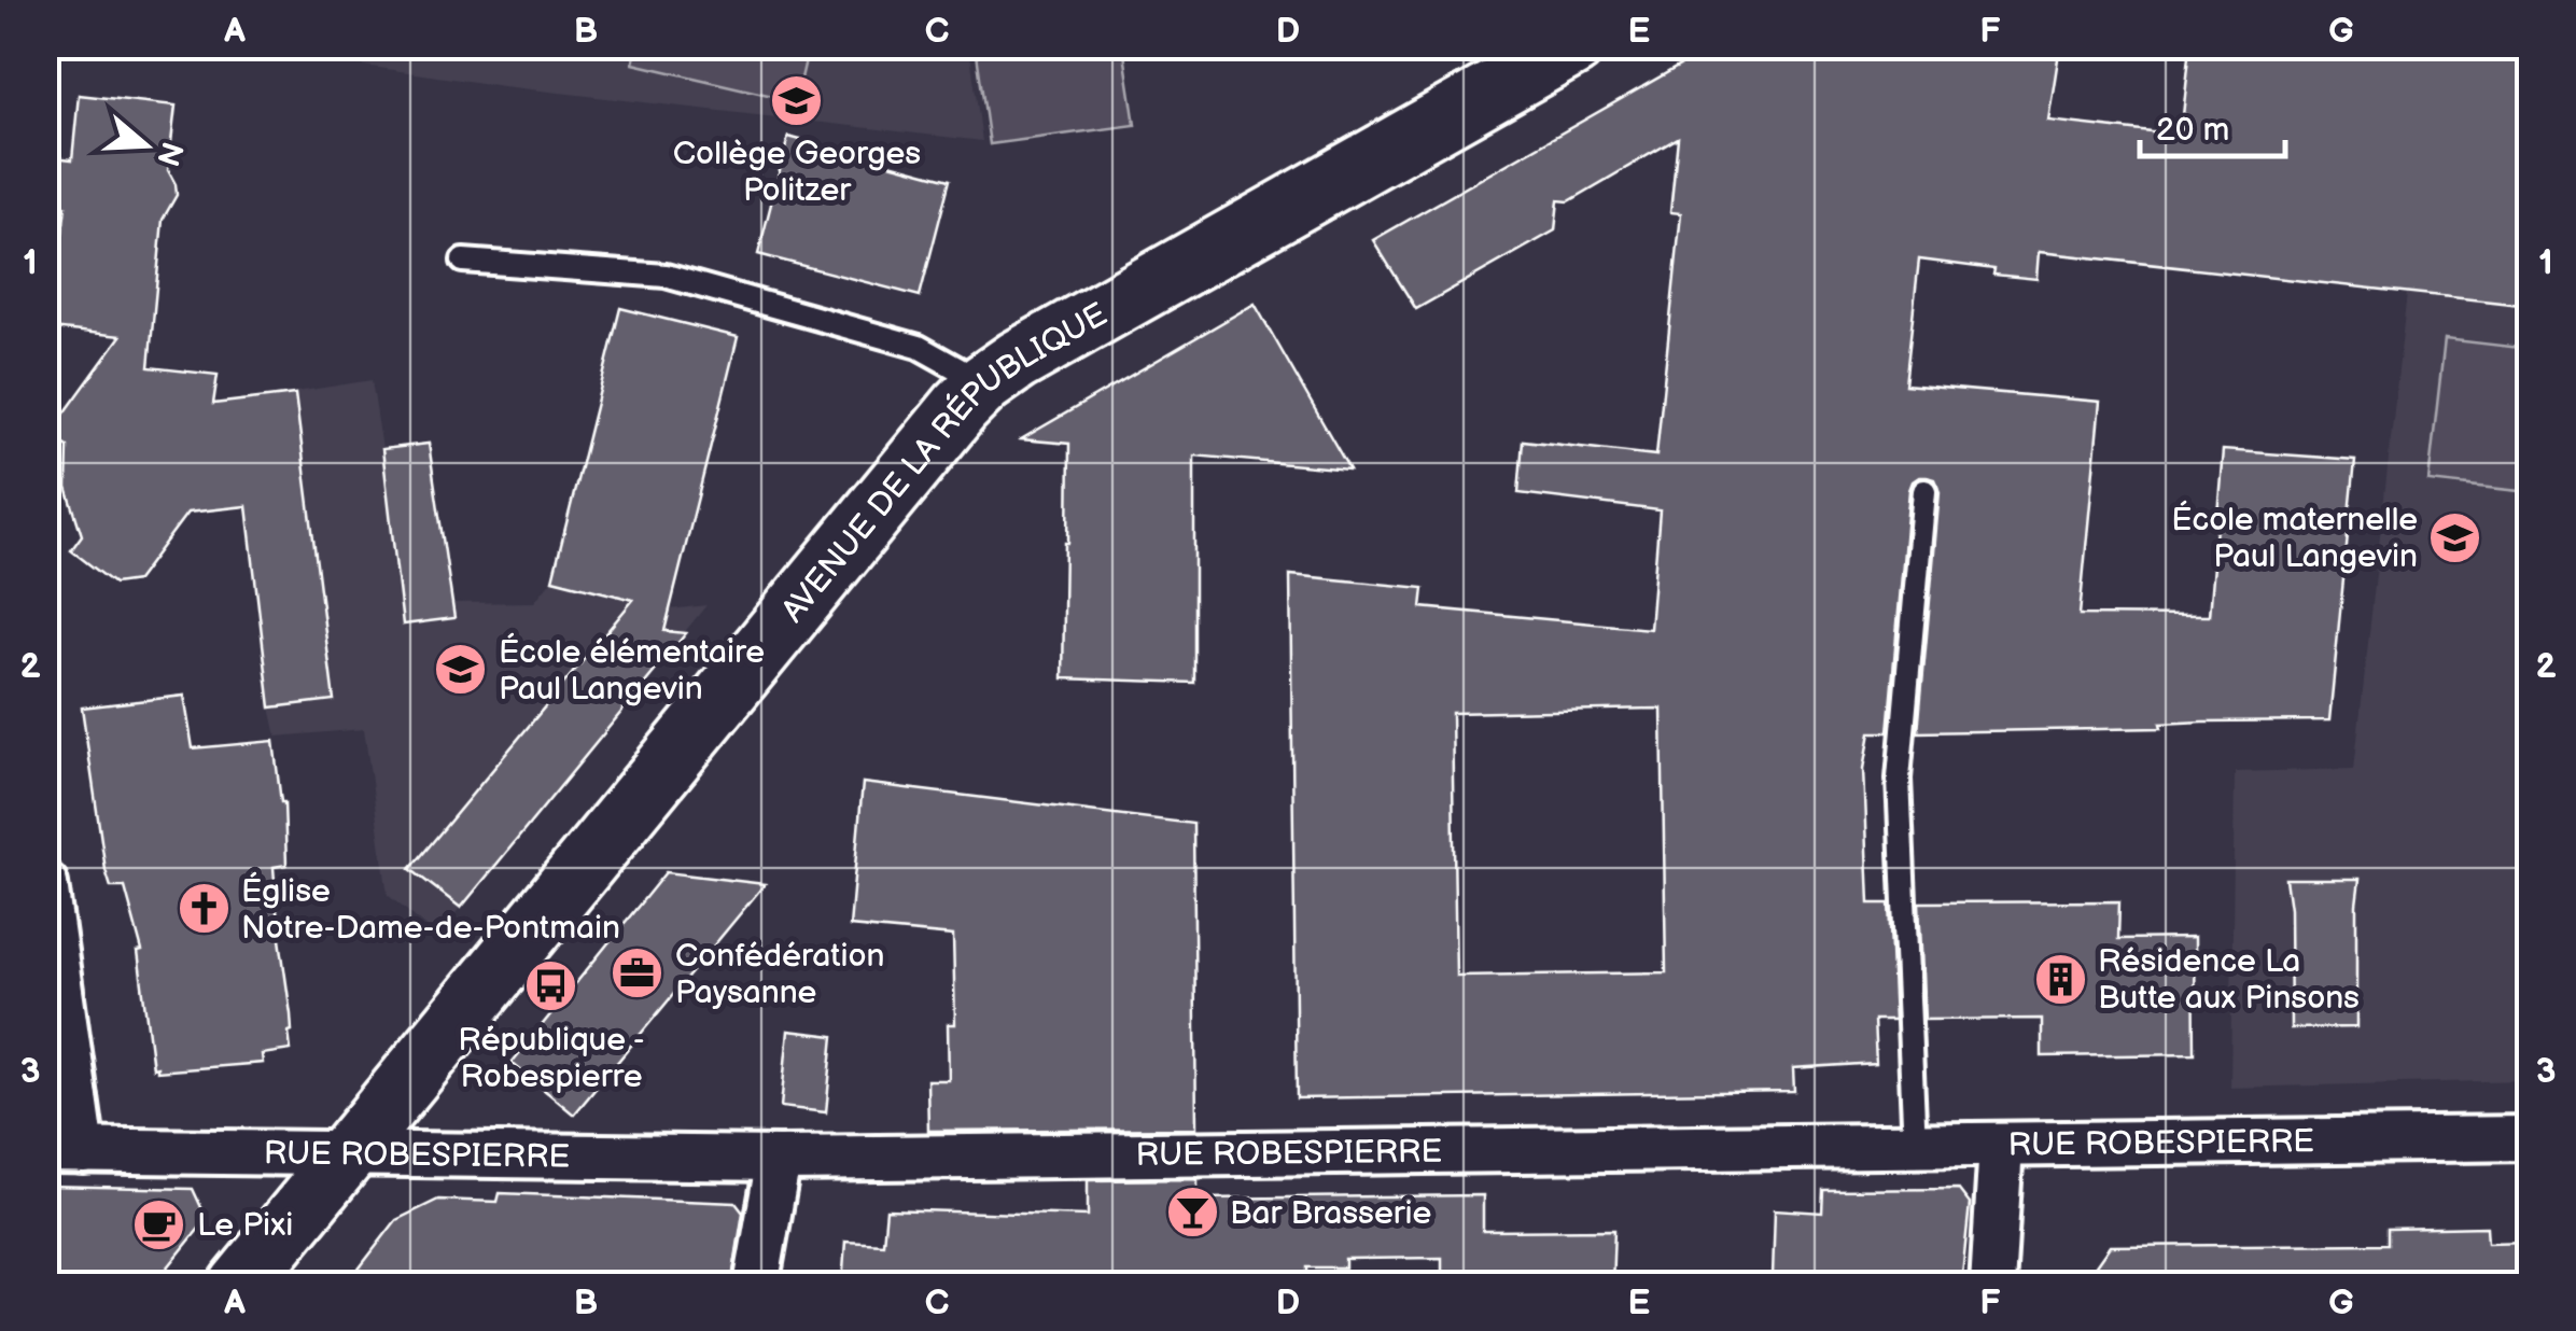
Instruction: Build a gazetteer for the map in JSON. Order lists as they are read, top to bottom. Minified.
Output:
{"streets":{"main road":["AVENUE DE LA RÉPUBLIQUE"],"street":["RUE ROBESPIERRE"]},"crossings":[["AVENUE DE LA RÉPUBLIQUE","RUE ROBESPIERRE"]],"places":{"school or university":["Collège Georges Politzer","École maternelle Paul Langevin","École élémentaire Paul Langevin"],"church":["Église Notre-Dame-de-Pontmain"],"office":["Confédération Paysanne"],"building":["Résidence La Butte aux Pinsons"],"bus stop":["République - Robespierre"],"bar":["Bar Brasserie"],"cafe":["Le Pixi"]},"scale_bar":"20 m","north":"right","grid":{"columns":["A","B","C","D","E","F","G"],"rows":["1","2","3"]}}
